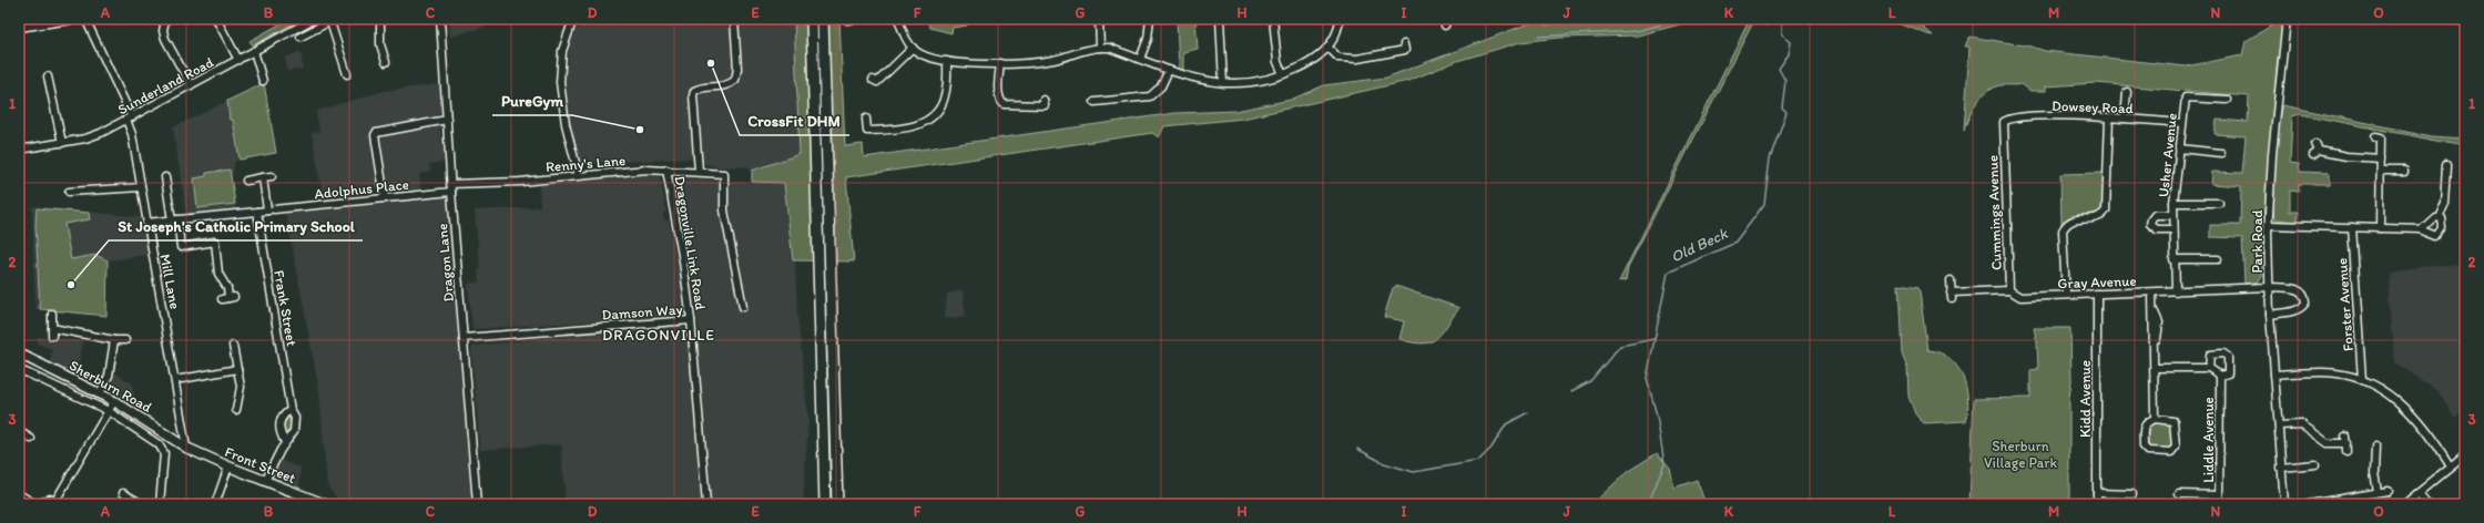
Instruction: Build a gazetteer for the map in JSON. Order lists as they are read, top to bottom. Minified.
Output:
{"streets":{"main road":["Sherburn Road","Front Street"],"street":["Sunderland Road","Dowsey Road","Usher Avenue","Renny's Lane","Adolphus Place","Cummings Avenue","Park Road","Dragonville Link Road","Dragon Lane","Mill Lane","Gray Avenue","Forster Avenue","Frank Street","Damson Way","Kidd Avenue","Liddle Avenue"]},"crossings":[["Sunderland Road","Mill Lane"],["Dowsey Road","Usher Avenue"],["Dowsey Road","Cummings Avenue"],["Usher Avenue","Gray Avenue"],["Renny's Lane","Dragonville Link Road"],["Renny's Lane","Dragon Lane"],["Adolphus Place","Dragon Lane"],["Cummings Avenue","Gray Avenue"],["Park Road","Gray Avenue"],["Dragonville Link Road","Damson Way"],["Dragon Lane","Damson Way"],["Mill Lane","Sherburn Road"],["Mill Lane","Front Street"],["Gray Avenue","Kidd Avenue"],["Frank Street","Front Street"],["Sherburn Road","Front Street"]],"districts":["DRAGONVILLE"],"water":["Old Beck"],"parks":["Sherburn Village Park"],"places":["CrossFit DHM","PureGym","St Joseph's Catholic Primary School"],"grid":{"columns":["A","B","C","D","E","F","G","H","I","J","K","L","M","N","O"],"rows":["1","2","3"]}}
